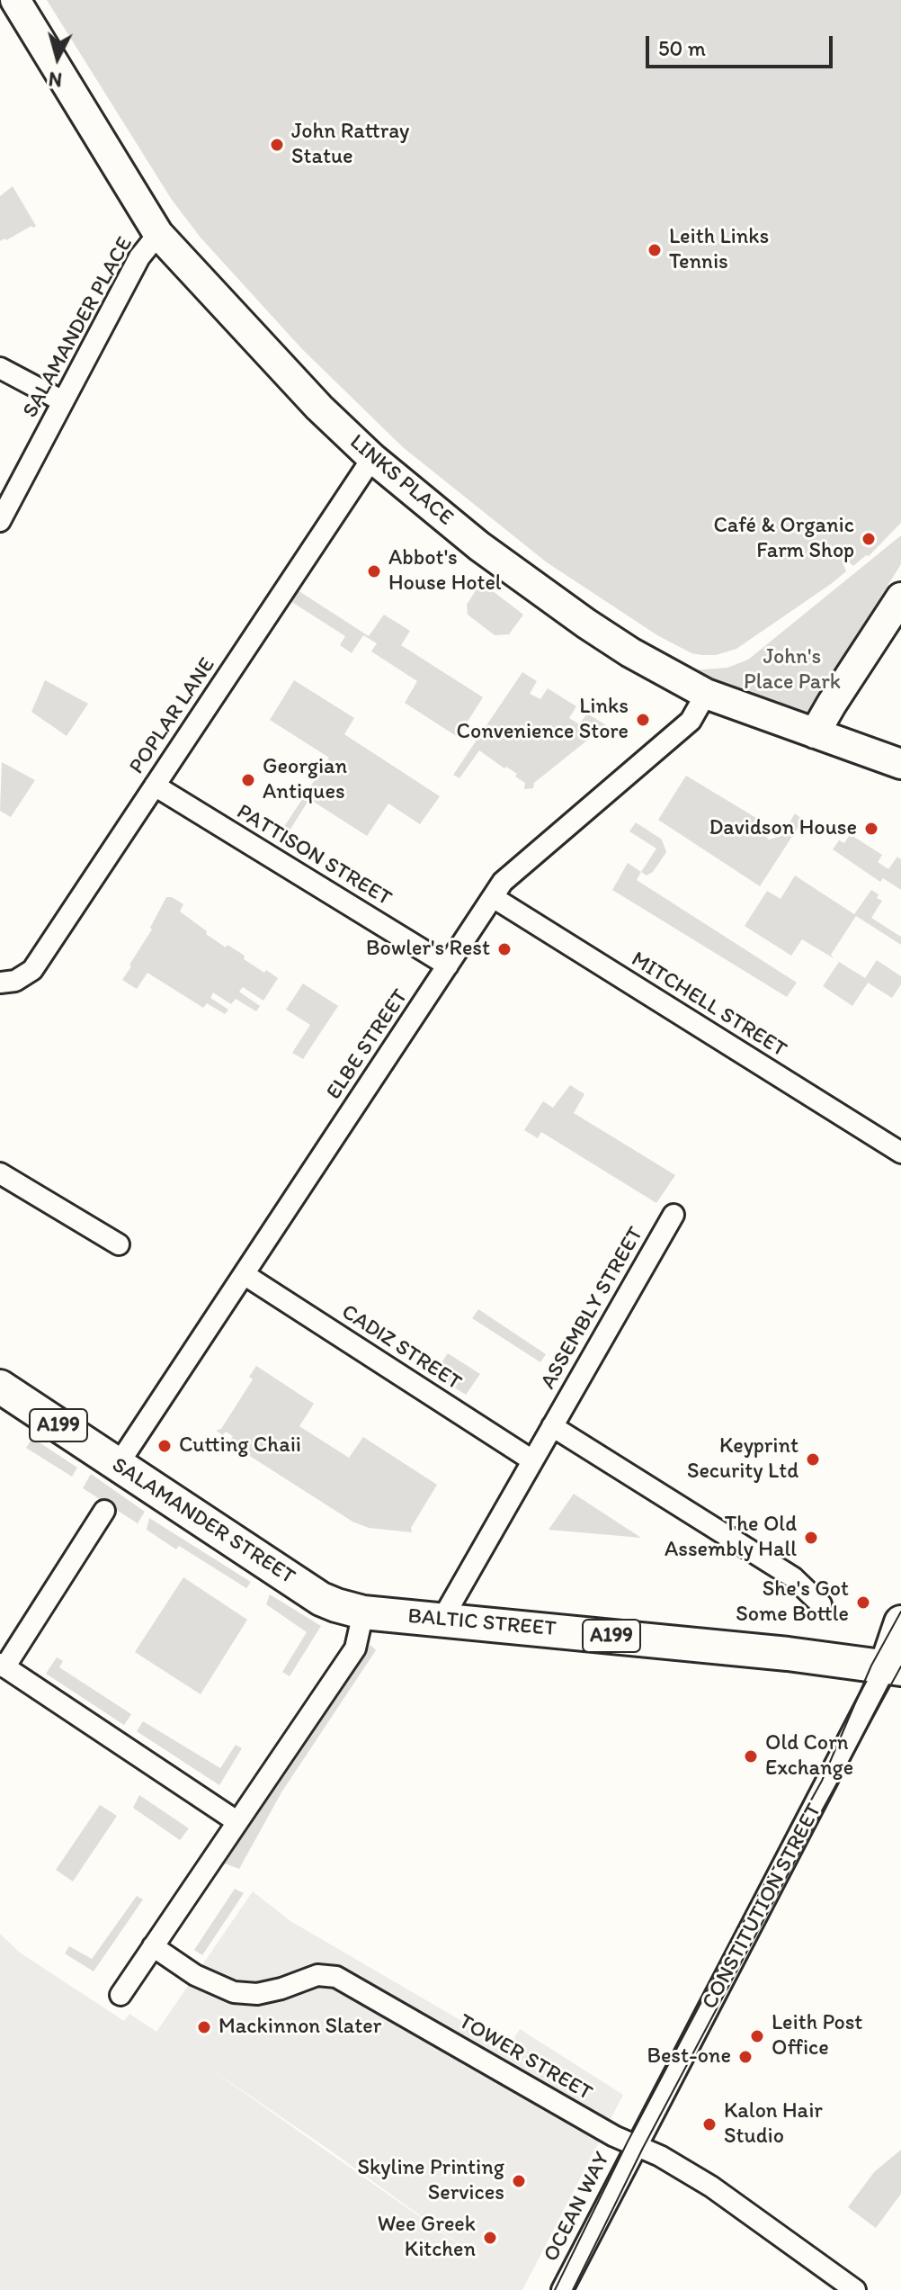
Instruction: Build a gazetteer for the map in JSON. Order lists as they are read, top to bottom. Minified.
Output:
{"streets":{"main road":["A199","SALAMANDER STREET","BALTIC STREET","CONSTITUTION STREET"],"street":["SALAMANDER PLACE","LINKS PLACE","POPLAR LANE","PATTISON STREET","MITCHELL STREET","ELBE STREET","ASSEMBLY STREET","CADIZ STREET","TOWER STREET","OCEAN WAY"]},"crossings":[["SALAMANDER PLACE","LINKS PLACE"],["LINKS PLACE","POPLAR LANE"],["LINKS PLACE","ELBE STREET"],["POPLAR LANE","PATTISON STREET"],["PATTISON STREET","ELBE STREET"],["MITCHELL STREET","ELBE STREET"],["ELBE STREET","CADIZ STREET"],["ELBE STREET","SALAMANDER STREET"],["ASSEMBLY STREET","CADIZ STREET"],["ASSEMBLY STREET","BALTIC STREET"],["SALAMANDER STREET","BALTIC STREET"],["BALTIC STREET","CONSTITUTION STREET"],["CONSTITUTION STREET","TOWER STREET"],["CONSTITUTION STREET","OCEAN WAY"],["TOWER STREET","OCEAN WAY"]],"parks":["John's Place Park"],"places":["John Rattray Statue","Leith Links Tennis","Café & Organic Farm Shop","Abbot's House Hotel","Links Convenience Store","Georgian Antiques","Davidson House","Bowler's Rest","Cutting Chaii","Keyprint Security Ltd","The Old Assembly Hall","She's Got Some Bottle","Old Corn Exchange","Mackinnon Slater","Leith Post Office","Best-one","Kalon Hair Studio","Skyline Printing Services","Wee Greek Kitchen"],"scale_bar":"50 m","north":"bottom"}
